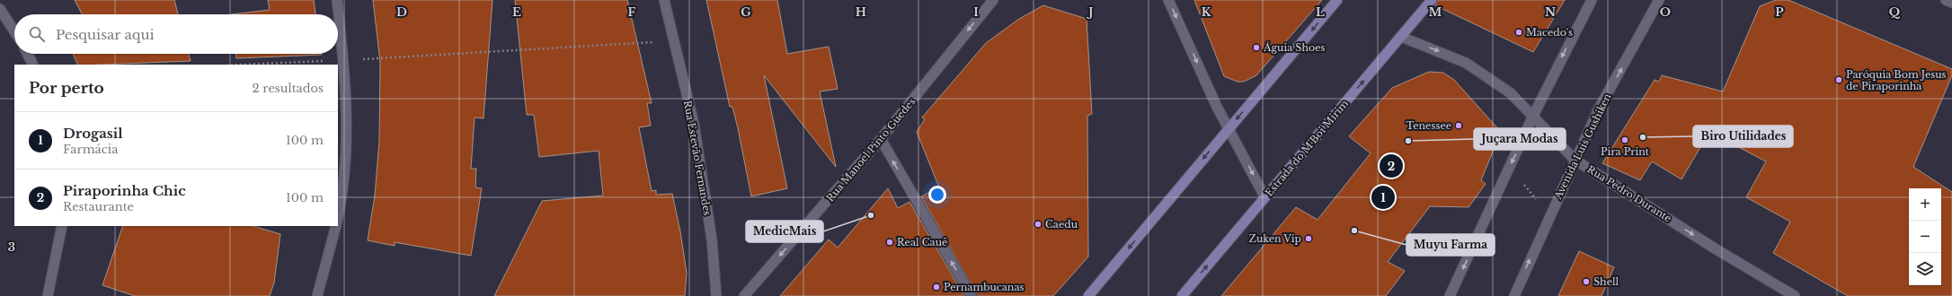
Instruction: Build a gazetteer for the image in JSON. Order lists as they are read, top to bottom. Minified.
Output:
{"streets":{"main road":["Estrada do M'Boi Mirim"],"street":["Avenida Luis Gushiken","Rua Manoel Pinto Guedes","Rua Estevão Fernandes","Rua Pedro Durante"]},"crossings":[["Avenida Luis Gushiken","Rua Pedro Durante"],["Estrada do M'Boi Mirim","Rua Pedro Durante"]],"one_way":["Rua Manoel Pinto Guedes","Rua Pedro Durante"],"places":["Macedo's","Águia Shoes","Paróquia Bom Jesus de Piraporinha","Tenessee","Biro Utilidades","Pira Print","Juçara Modas","MedicMais","Caedu","Muyu Farma","Zuken Vip","Real Cauê","Shell","Pernambucanas"],"page":{"search":"Pesquisar aqui","heading":["Por perto","2 resultados"],"list":[{"mark":"1","name":"Drogasil","note":"Farmácia","value":"100 m"},{"mark":"2","name":"Piraporinha Chic","note":"Restaurante","value":"100 m"}],"pins":["2","1"],"map_buttons":["+","−"]},"grid":{"columns":["D","E","F","G","H","I","J","K","L","M","N","O","P","Q"],"rows":["3"]}}
